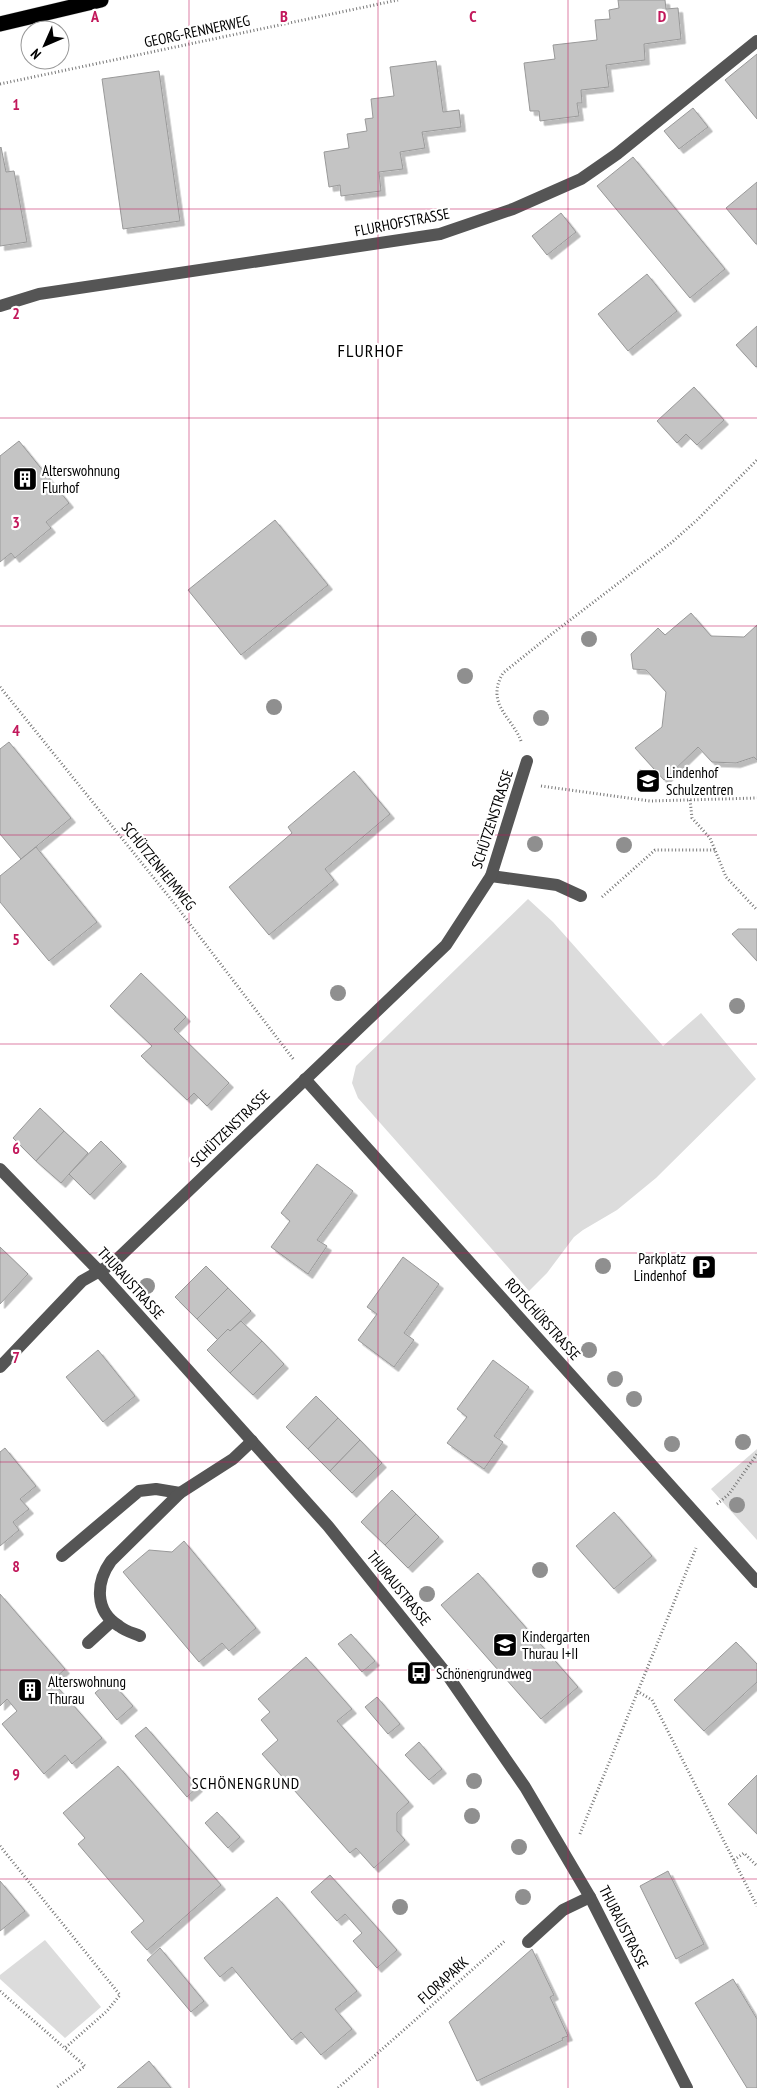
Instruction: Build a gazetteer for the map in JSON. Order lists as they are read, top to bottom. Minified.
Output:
{"streets":{"street":["FLURHOFSTRASSE","SCHÜTZENSTRASSE","THURAUSTRASSE","ROTSCHÜRSTRASSE"],"path":["GEORG-RENNERWEG","SCHÜTZENHEIMWEG","FLORAPARK"]},"crossings":[["SCHÜTZENSTRASSE","THURAUSTRASSE"],["SCHÜTZENSTRASSE","ROTSCHÜRSTRASSE"]],"districts":["FLURHOF","SCHÖNENGRUND"],"places":{"building":["Alterswohnung Flurhof","Alterswohnung Thurau"],"school or university":["Lindenhof Schulzentren","Kindergarten Thurau I+II"],"parking":["Parkplatz Lindenhof"],"bus stop":["Schönengrundweg"]},"north":"bottom left","grid":{"columns":["A","B","C","D"],"rows":["1","2","3","4","5","6","7","8","9"]}}
